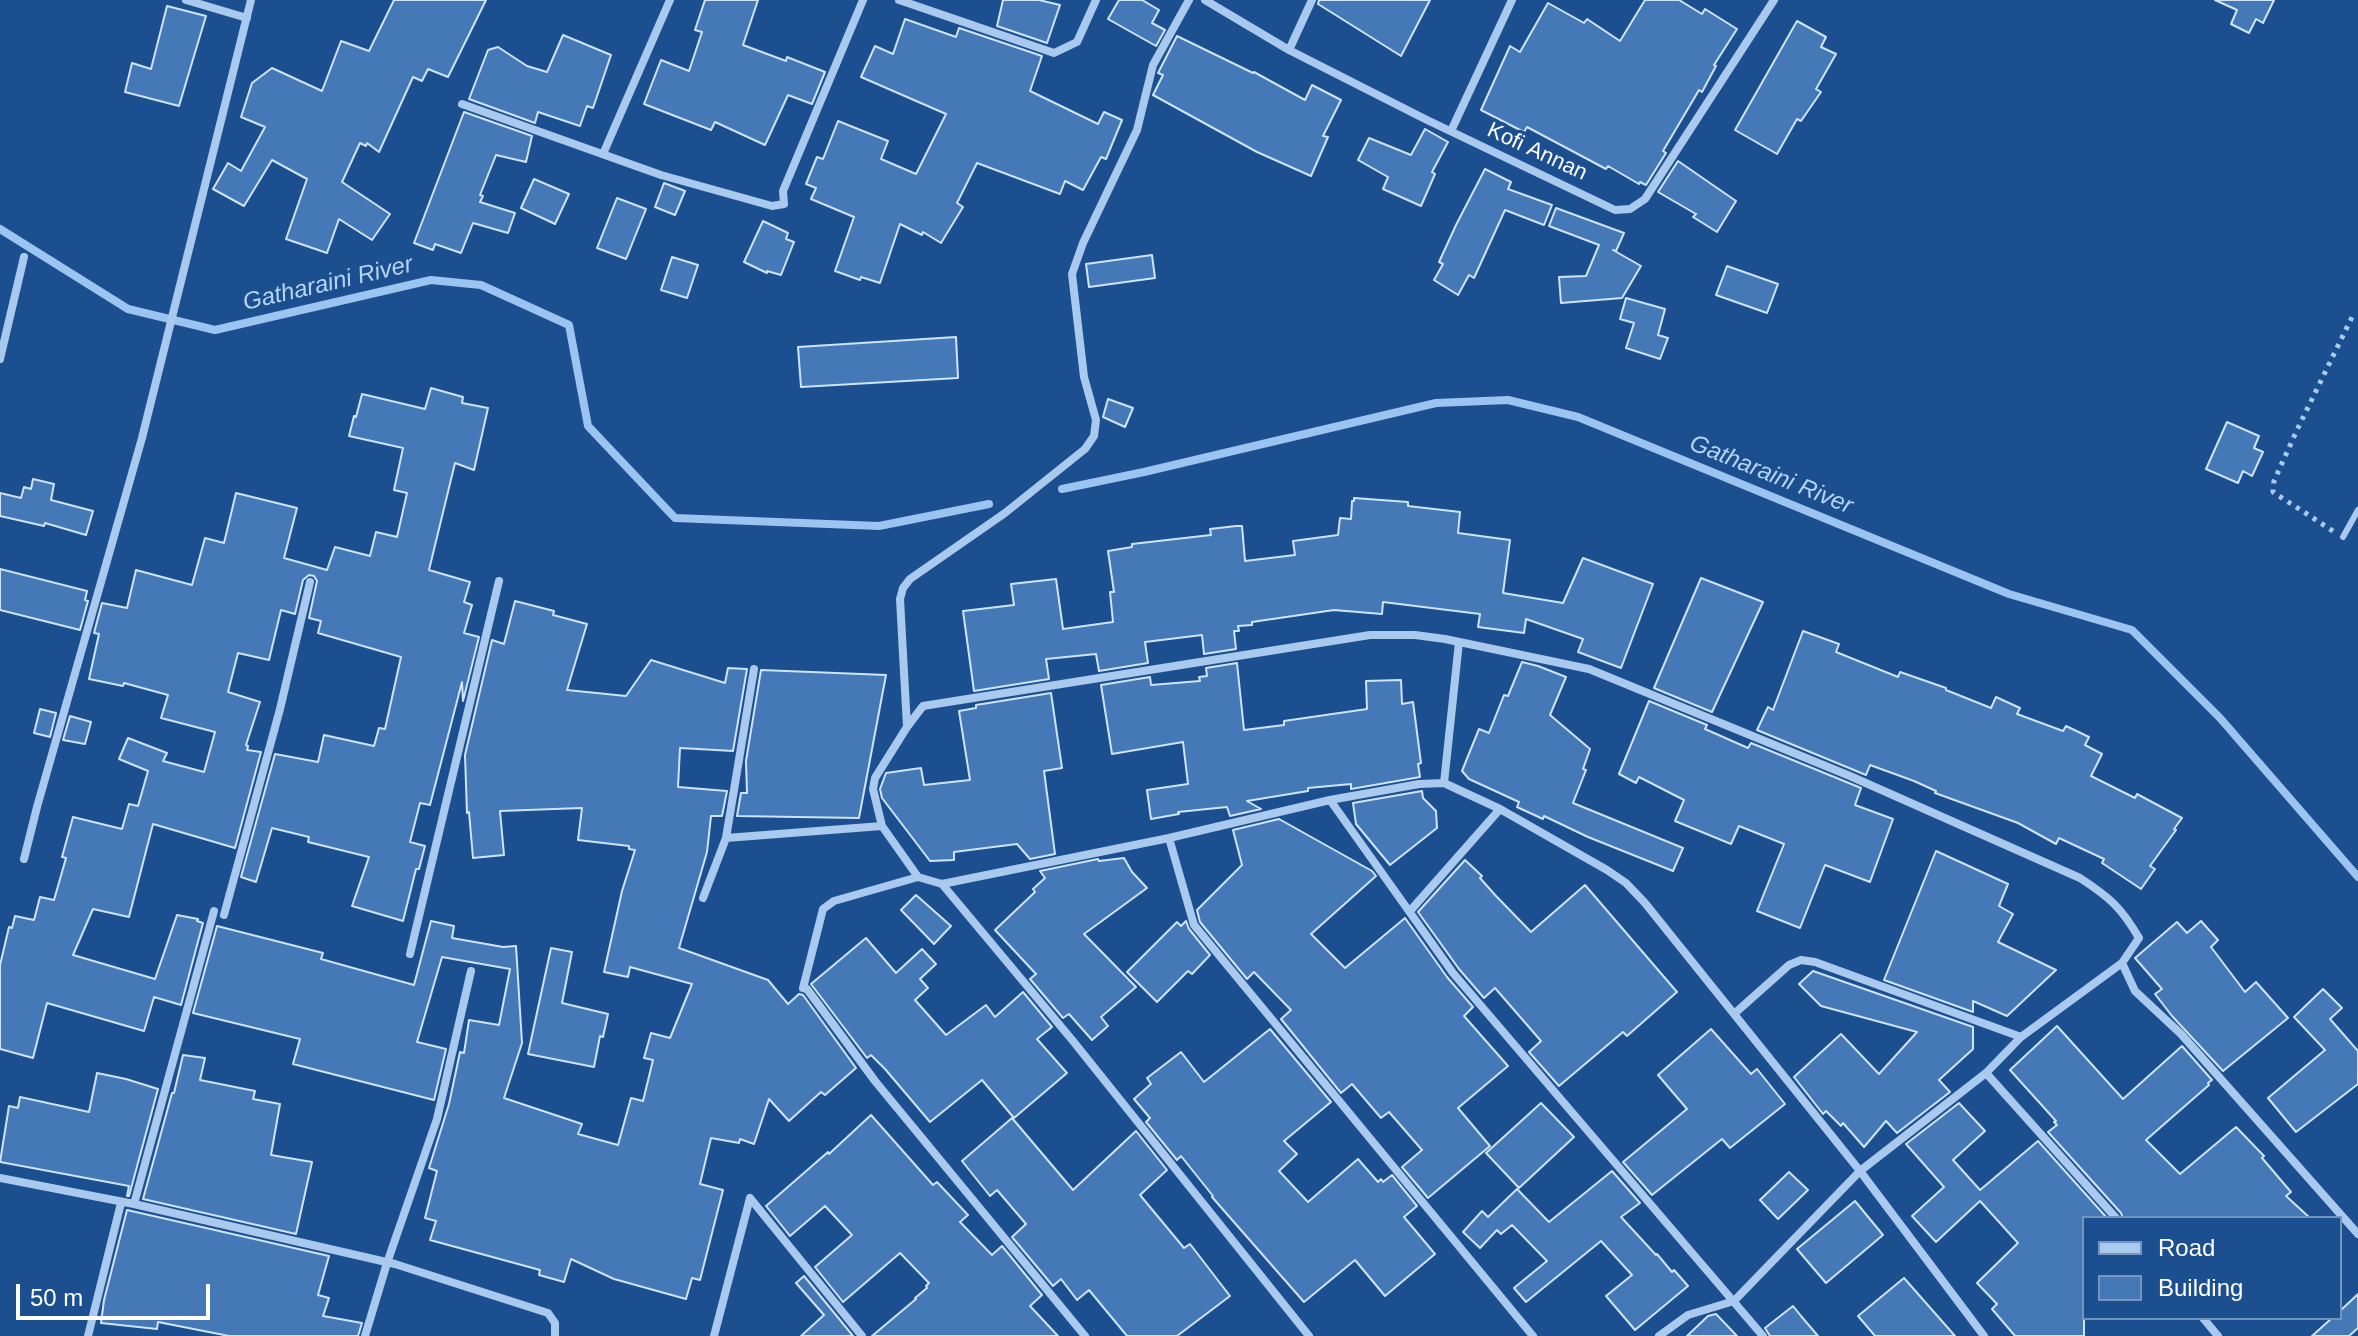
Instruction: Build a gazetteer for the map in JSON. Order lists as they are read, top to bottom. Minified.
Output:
{"streets":{"street":["Kofi Annan"]},"water":["Gatharaini River"],"legend":["Road","Building"],"scale_bar":"50 m"}
